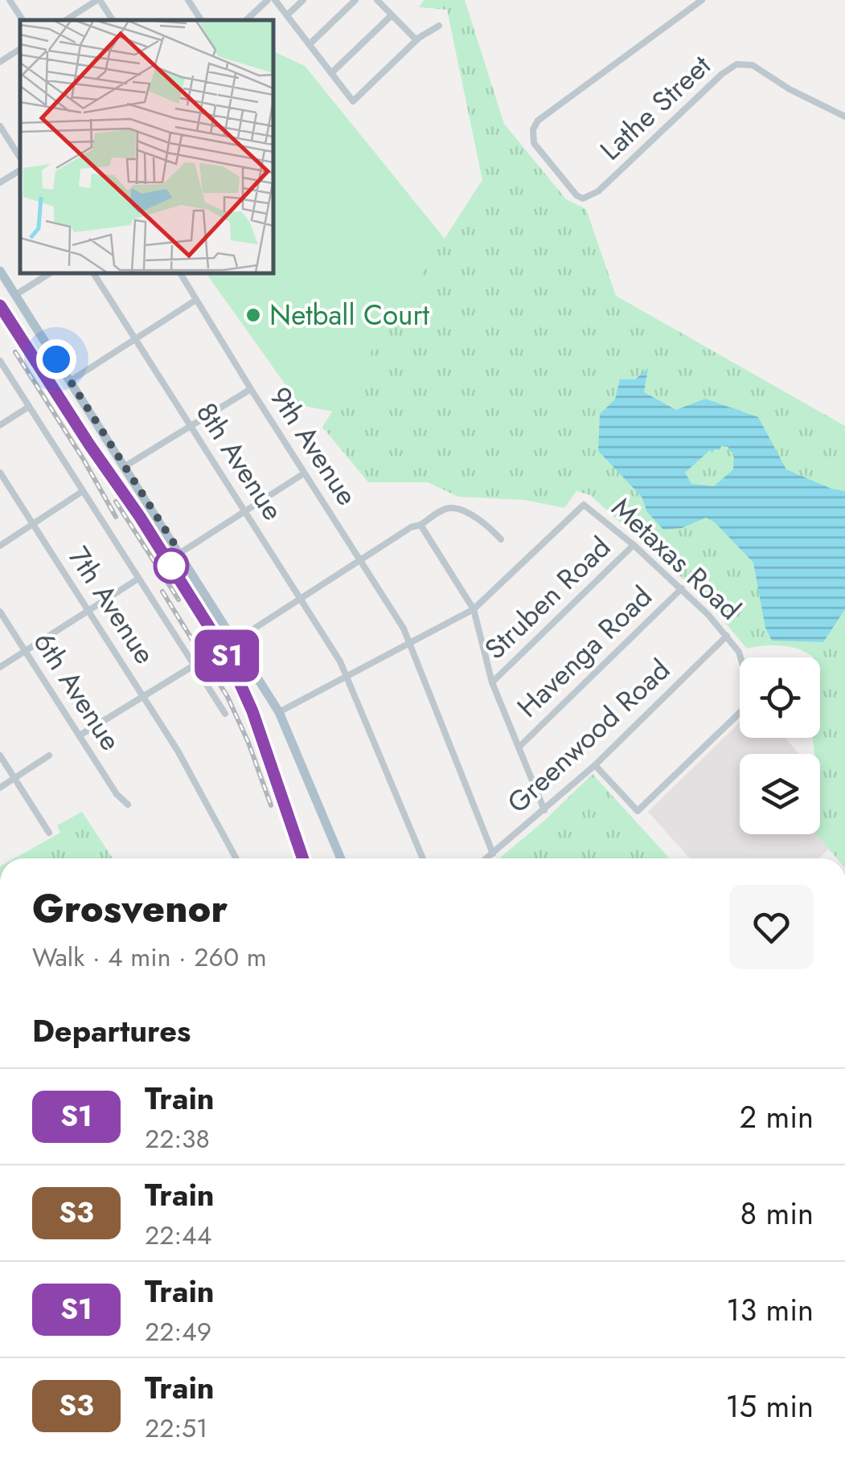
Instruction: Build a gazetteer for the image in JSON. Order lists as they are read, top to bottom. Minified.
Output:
{"streets":{"street":["Lathe Street","9th Avenue","8th Avenue","Metaxas Road","Struben Road","7th Avenue","Havenga Road","6th Avenue","Greenwood Road"]},"crossings":[["9th Avenue","Greenwood Road"],["Metaxas Road","Struben Road"],["Metaxas Road","Havenga Road"],["Metaxas Road","Greenwood Road"]],"places":["Netball Court"],"page":{"on_map":"S1","heading":[["Grosvenor","Walk · 4 min · 260 m"],"Departures"],"list":[{"mark":"S1","name":"Train","note":"22:38","value":"2 min"},{"mark":"S3","name":"Train","note":"22:44","value":"8 min"},{"mark":"S1","name":"Train","note":"22:49","value":"13 min"},{"mark":"S3","name":"Train","note":"22:51","value":"15 min"}]}}
